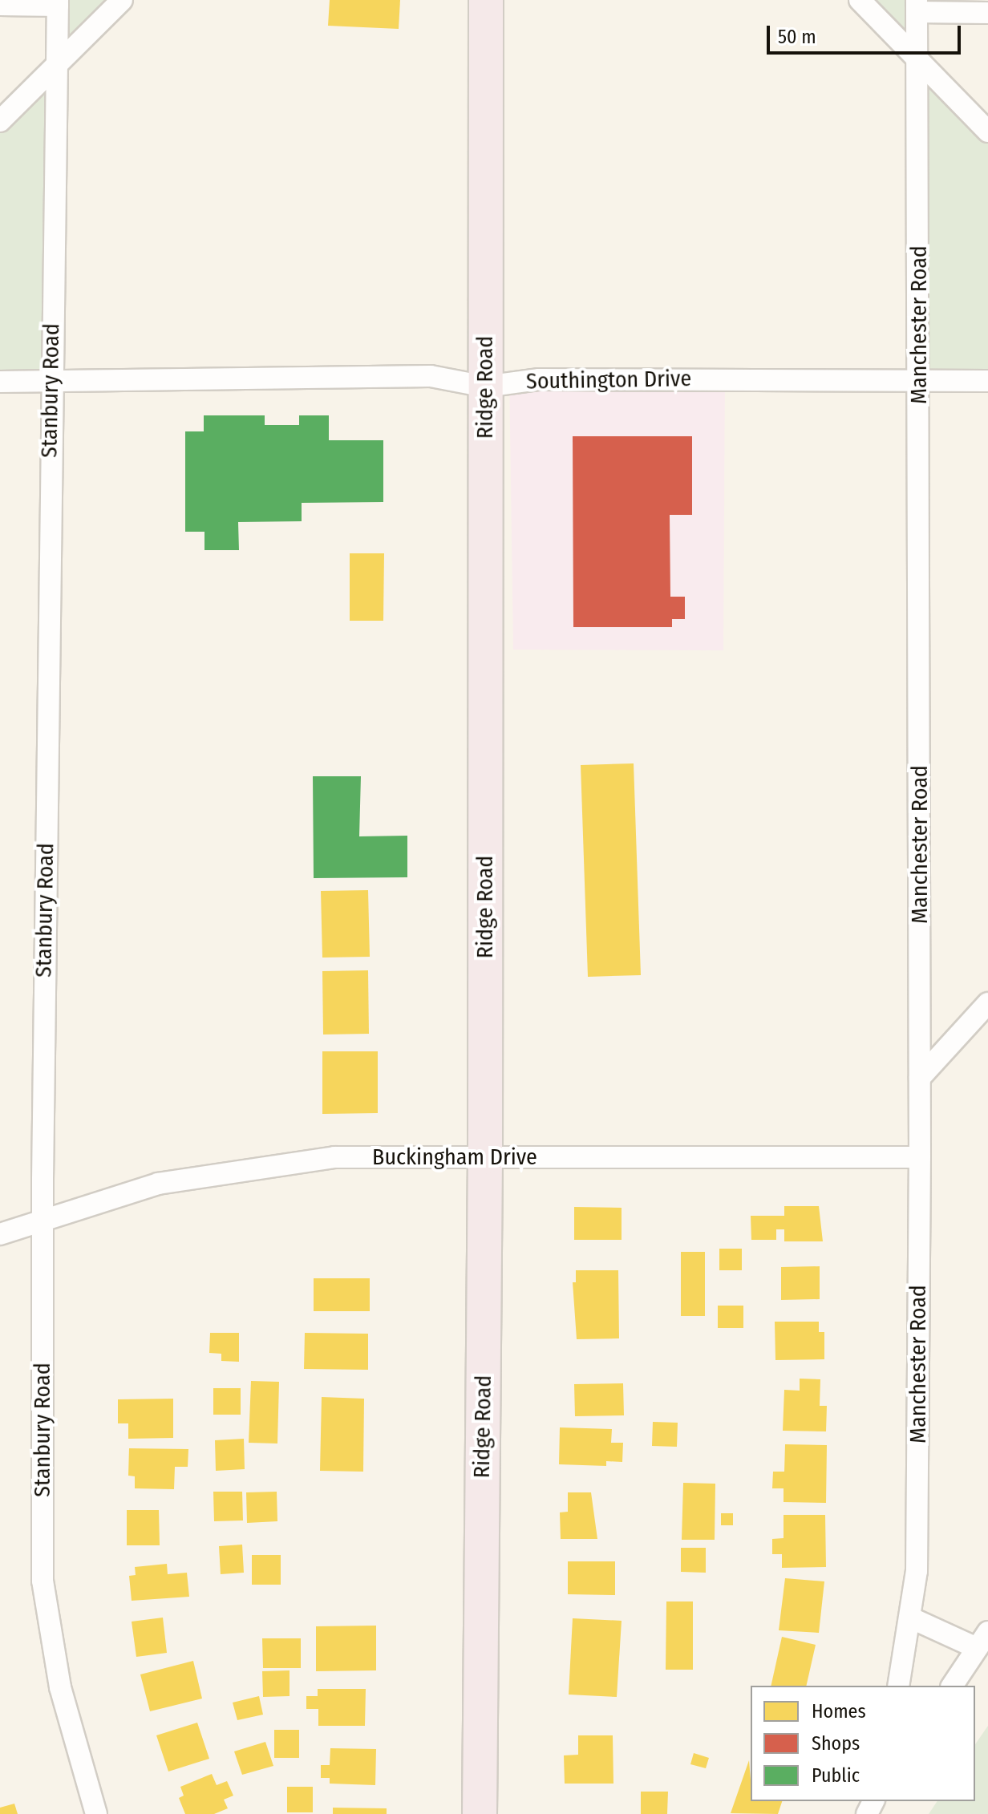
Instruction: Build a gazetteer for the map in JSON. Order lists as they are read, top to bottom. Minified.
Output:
{"streets":{"main road":["Ridge Road"],"street":["Manchester Road","Southington Drive","Stanbury Road","Buckingham Drive"]},"crossings":[["Manchester Road","Southington Drive"],["Manchester Road","Buckingham Drive"],["Southington Drive","Ridge Road"],["Southington Drive","Stanbury Road"],["Ridge Road","Buckingham Drive"],["Stanbury Road","Buckingham Drive"]],"legend":["Homes","Shops","Public"],"scale_bar":"50 m"}
